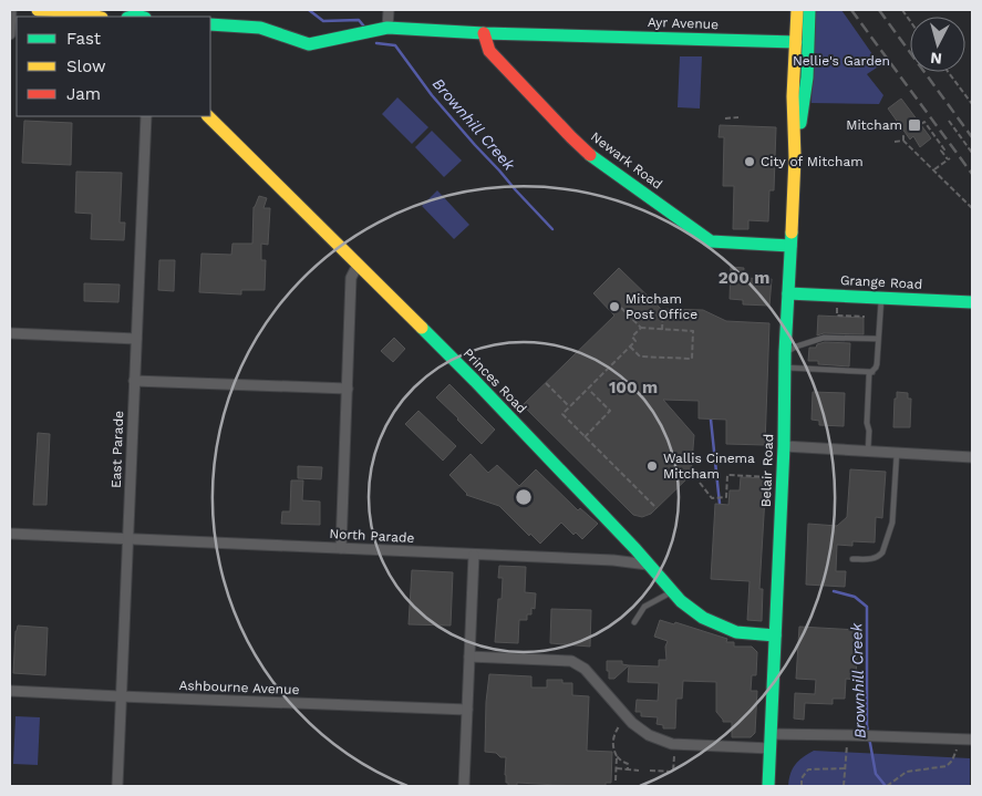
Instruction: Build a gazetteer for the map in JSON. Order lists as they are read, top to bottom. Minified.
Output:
{"streets":{"street":["Ayr Avenue","Newark Road","Grange Road","Princes Road","East Parade","Belair Road","North Parade","Ashbourne Avenue"]},"crossings":[["Ayr Avenue","Newark Road"],["Ayr Avenue","Belair Road"],["Newark Road","Belair Road"],["Grange Road","Belair Road"],["Princes Road","Belair Road"],["Princes Road","North Parade"],["East Parade","North Parade"],["East Parade","Ashbourne Avenue"]],"water":["Brownhill Creek"],"parks":["Nellie's Garden"],"places":{"transit":["Mitcham"],"other":["City of Mitcham","Mitcham Post Office","Wallis Cinema Mitcham"]},"legend":["Fast","Slow","Jam"],"north":"bottom","rings":["200 m","100 m"]}
